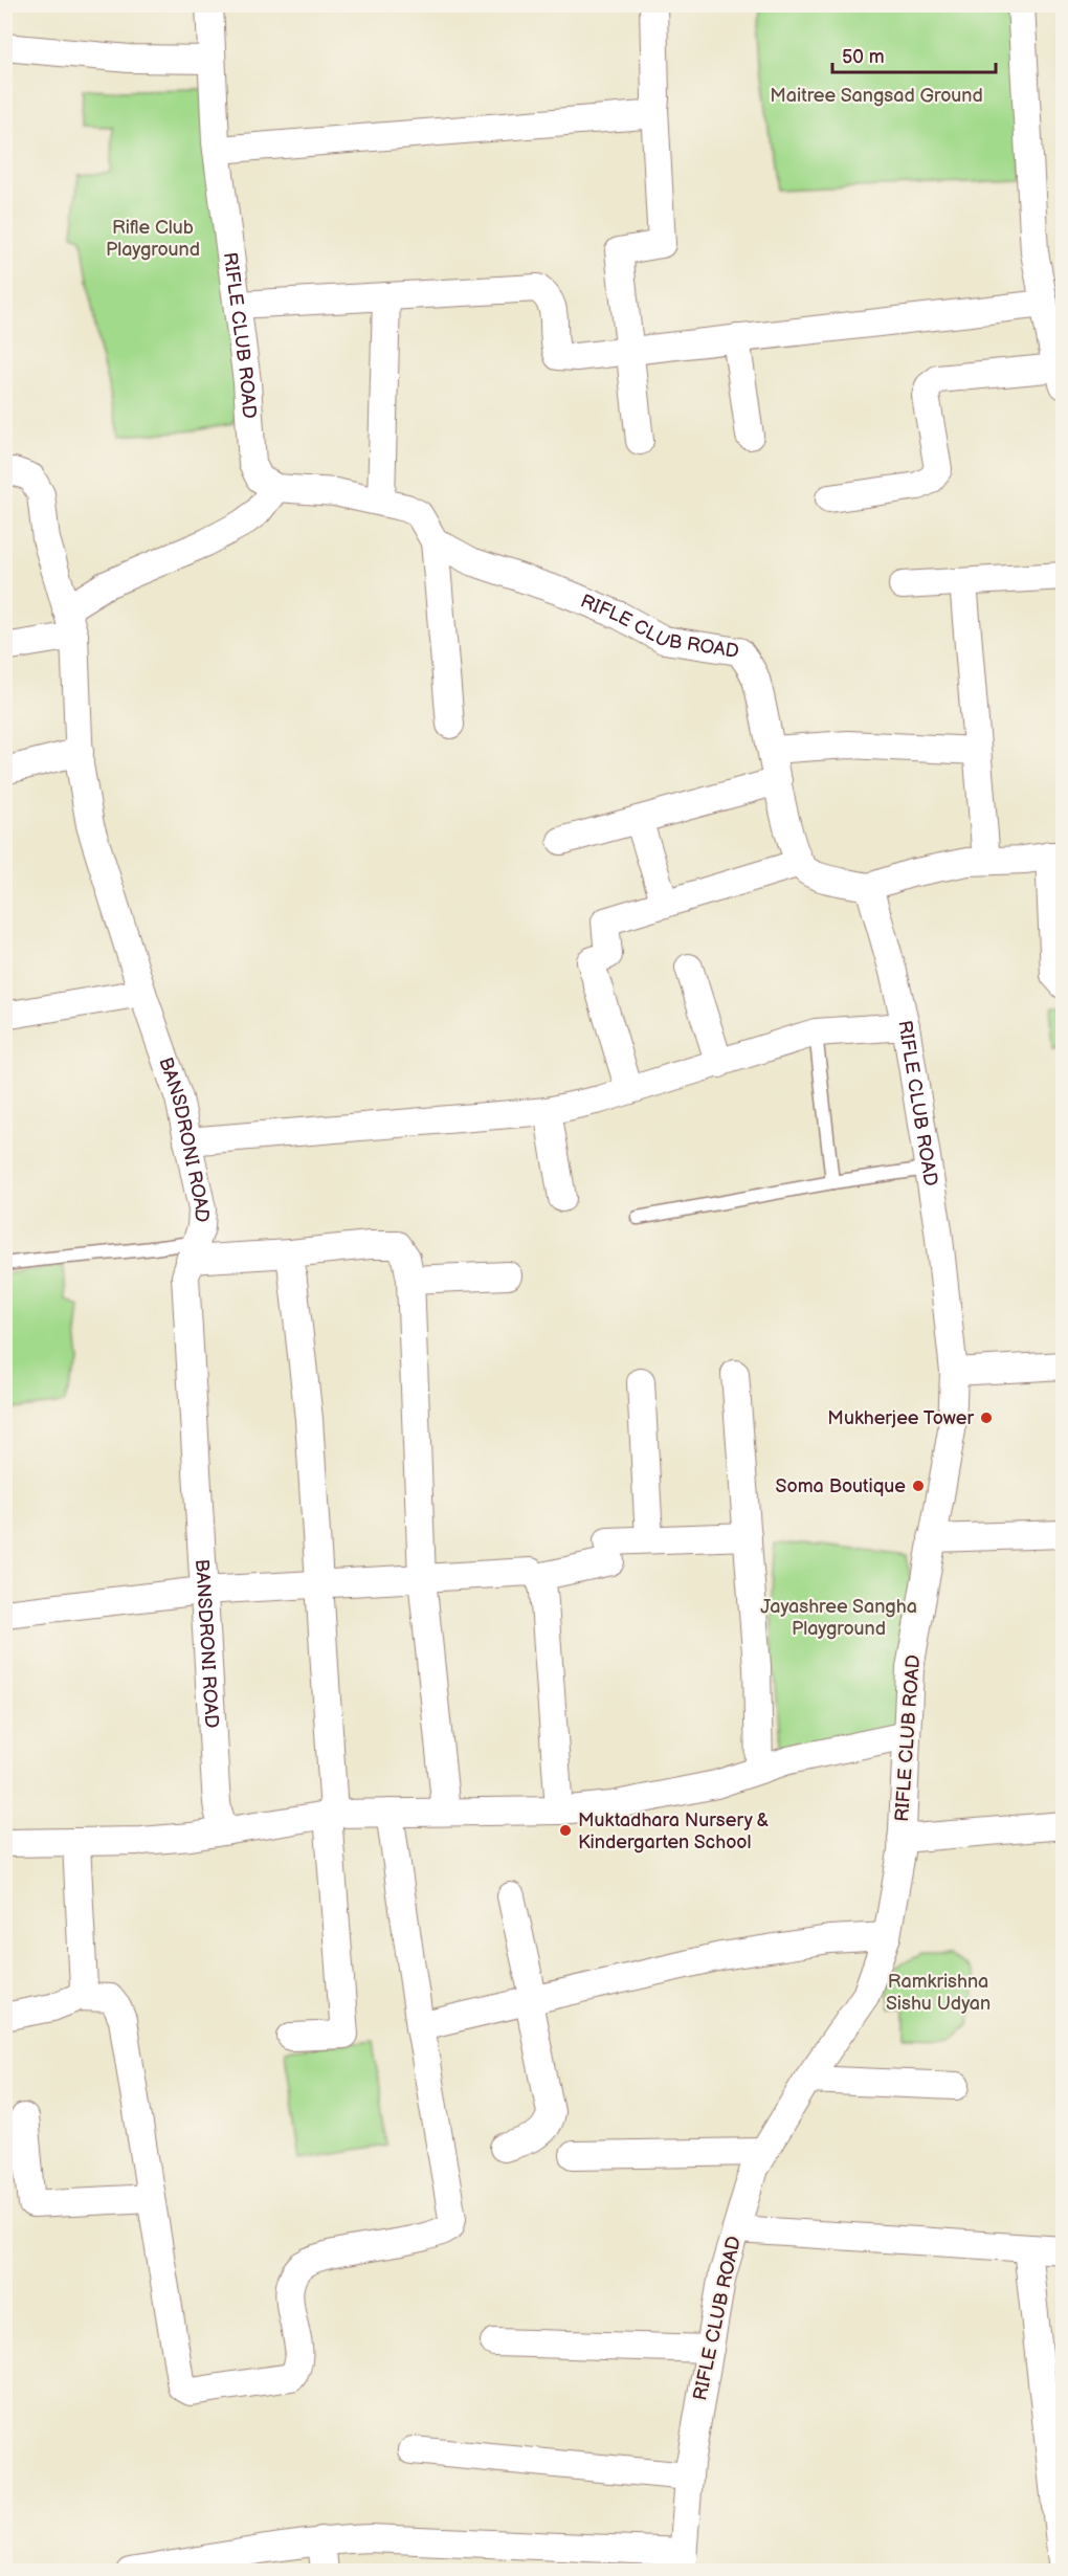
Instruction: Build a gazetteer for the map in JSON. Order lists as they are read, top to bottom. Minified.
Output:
{"streets":{"street":["RIFLE CLUB ROAD","BANSDRONI ROAD"]},"parks":["Maitree Sangsad Ground","Rifle Club Playground","Jayashree Sangha Playground","Ramkrishna Sishu Udyan"],"places":["Mukherjee Tower","Soma Boutique","Muktadhara Nursery & Kindergarten School"],"scale_bar":"50 m"}
